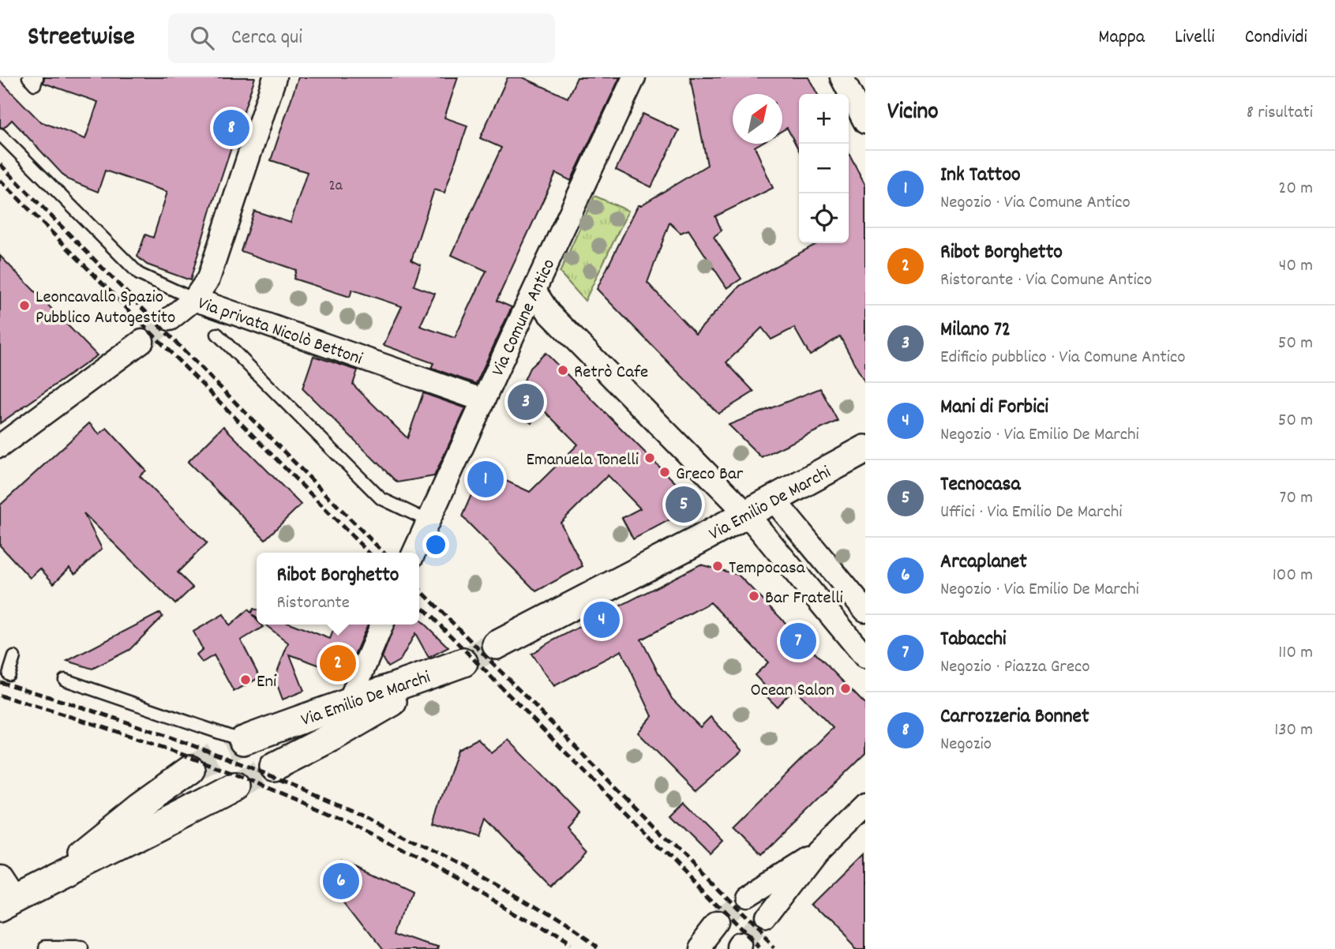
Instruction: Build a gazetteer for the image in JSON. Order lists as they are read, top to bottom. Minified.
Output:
{"streets":{"street":["Via Comune Antico","Via privata Nicolò Bettoni","Via Emilio De Marchi"]},"crossings":[["Via Comune Antico","Via privata Nicolò Bettoni"]],"places":["Leoncavallo Spazio Pubblico Autogestito","Retrò Cafe","Emanuela Tonelli","Greco Bar","Tempocasa","Bar Fratelli","Eni","Ocean Salon"],"house_numbers":["2a"],"north":"top right","page":{"header":"Streetwise","search":"Cerca qui","nav":["Mappa","Livelli","Condividi"],"heading":["Vicino","8 risultati"],"map_buttons":["+","−"],"pins":["8","3","1","5","4","7","2","6"],"list":[{"mark":"1","name":"Ink Tattoo","note":"Negozio · Via Comune Antico","value":"20 m"},{"mark":"2","name":"Ribot Borghetto","note":"Ristorante · Via Comune Antico","value":"40 m"},{"mark":"3","name":"Milano 72","note":"Edificio pubblico · Via Comune Antico","value":"50 m"},{"mark":"4","name":"Mani di Forbici","note":"Negozio · Via Emilio De Marchi","value":"50 m"},{"mark":"5","name":"Tecnocasa","note":"Uffici · Via Emilio De Marchi","value":"70 m"},{"mark":"6","name":"Arcaplanet","note":"Negozio · Via Emilio De Marchi","value":"100 m"},{"mark":"7","name":"Tabacchi","note":"Negozio · Piazza Greco","value":"110 m"},{"mark":"8","name":"Carrozzeria Bonnet","note":"Negozio","value":"130 m"}],"popup":["Ribot Borghetto","Ristorante"]}}
